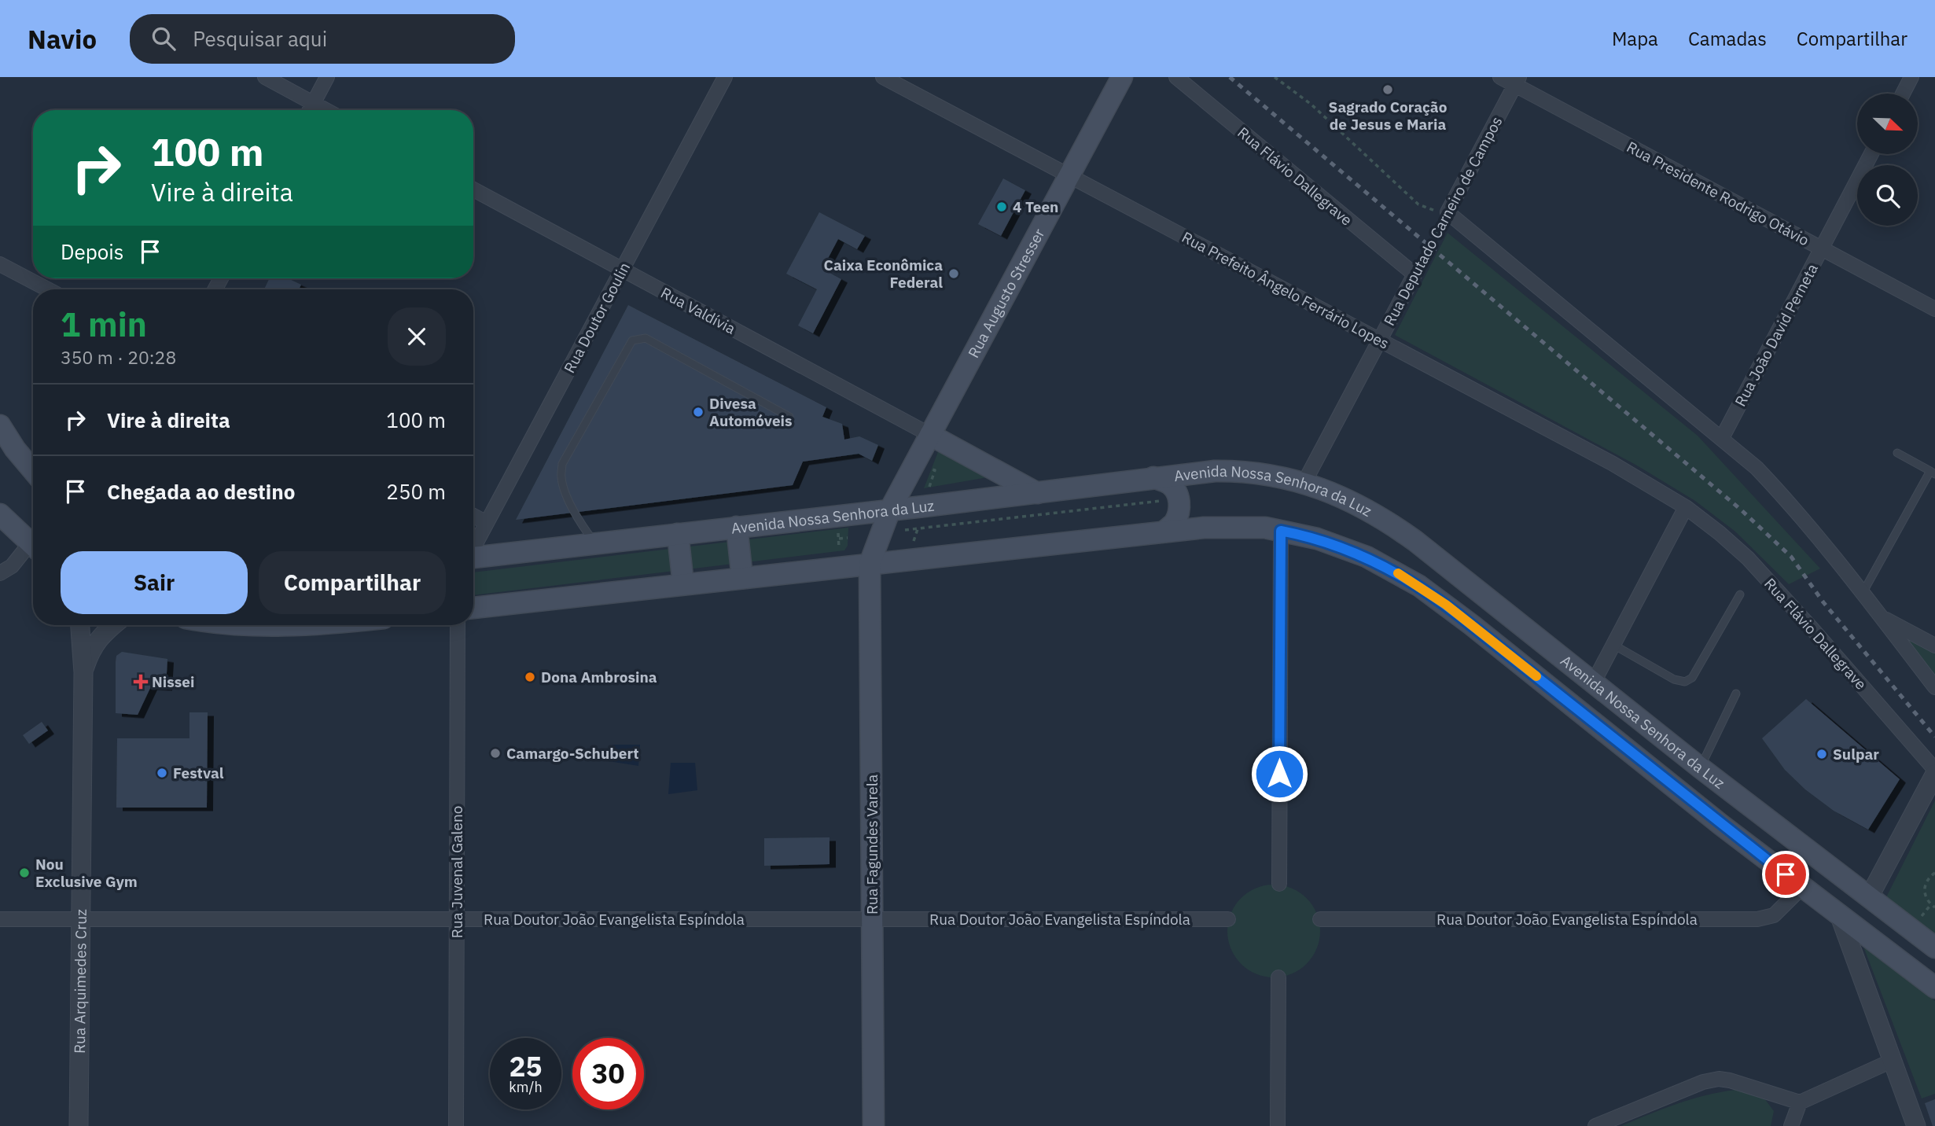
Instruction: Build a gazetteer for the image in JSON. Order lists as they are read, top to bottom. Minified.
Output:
{"streets":{"main road":["Rua Augusto Stresser","Avenida Nossa Senhora da Luz","Rua Fagundes Varela"],"street":["Rua Flávio Dallegrave","Rua Presidente Rodrigo Otávio","Rua Deputado Carneiro de Campos","Rua Prefeito Ângelo Ferrário Lopes","Rua Valdívia","Rua Doutor Goulin","Rua João David Perneta","Rua Juvenal Galeno","Rua Doutor João Evangelista Espíndola","Rua Arquimedes Cruz"]},"crossings":[["Rua Flávio Dallegrave","Rua Deputado Carneiro de Campos"],["Rua Flávio Dallegrave","Rua Prefeito Ângelo Ferrário Lopes"],["Rua Presidente Rodrigo Otávio","Rua Deputado Carneiro de Campos"],["Rua Presidente Rodrigo Otávio","Rua João David Perneta"],["Rua Deputado Carneiro de Campos","Rua Prefeito Ângelo Ferrário Lopes"],["Rua Deputado Carneiro de Campos","Avenida Nossa Senhora da Luz"],["Rua Prefeito Ângelo Ferrário Lopes","Rua Augusto Stresser"],["Rua Augusto Stresser","Rua Valdívia"],["Rua Augusto Stresser","Avenida Nossa Senhora da Luz"],["Rua Augusto Stresser","Rua Fagundes Varela"],["Rua Valdívia","Rua Doutor Goulin"],["Avenida Nossa Senhora da Luz","Rua Fagundes Varela"],["Avenida Nossa Senhora da Luz","Rua Doutor João Evangelista Espíndola"],["Rua Fagundes Varela","Rua Doutor João Evangelista Espíndola"],["Rua Juvenal Galeno","Rua Doutor João Evangelista Espíndola"],["Rua Doutor João Evangelista Espíndola","Rua Arquimedes Cruz"]],"places":{"other":["Sagrado Coração de Jesus e Maria","4 Teen","Caixa Econômica Federal","Divesa Automóveis","Dona Ambrosina","Camargo-Schubert","Sulpar","Festval","Nou Exclusive Gym"],"health":["Nissei"]},"north":"bottom right","page":{"header":"Navio","search":"Pesquisar aqui","nav":["Mapa","Camadas","Compartilhar"],"turn":["100 m","Vire à direita"],"then":"Depois","heading":["1 min","350 m · 20:28"],"list":[{"name":"Vire à direita","value":"100 m"},{"name":"Chegada ao destino","value":"250 m"}],"buttons":["Sair","Compartilhar"],"speed":"25 km/h","limit":"30"}}
